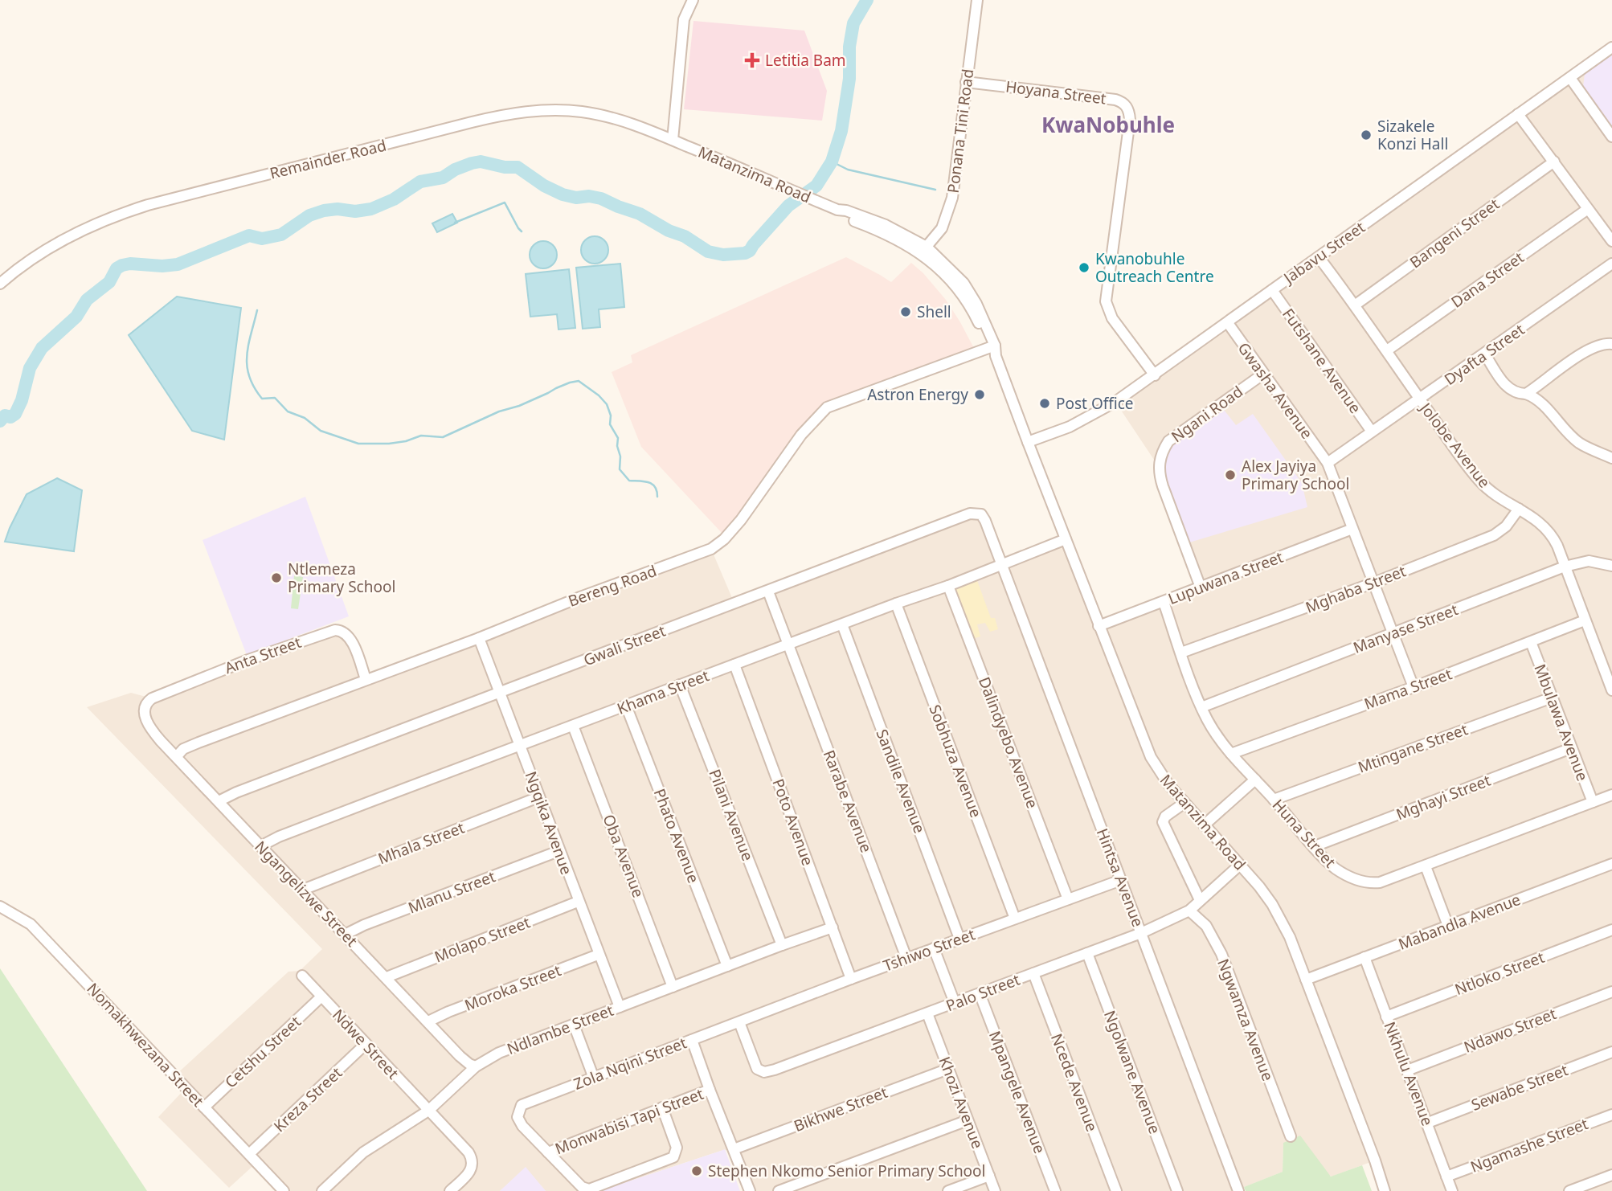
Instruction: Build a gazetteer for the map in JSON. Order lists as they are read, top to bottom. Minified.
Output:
{"streets":{"street":["Hoyana Street","Ponana Tini Road","Remainder Road","Matanzima Road","Bangeni Street","Jabavu Street","Dana Street","Dyafta Street","Futshane Avenue","Gwasha Avenue","Ngani Road","Jolobe Avenue","Lupuwana Street","Bereng Road","Mghaba Street","Manyase Street","Gwali Street","Anta Street","Mama Street","Khama Street","Mbulawa Avenue","Dalindyebo Avenue","Mtingane Street","Sobhuza Avenue","Sandile Avenue","Mghayi Street","Rarabe Avenue","Pilani Avenue","Poto Avenue","Ngqika Avenue","Huna Street","Phato Avenue","Mhala Street","Oba Avenue","Hintsa Avenue","Mlanu Street","Ngangelizwe Street","Mabandla Avenue","Molapo Street","Tshiwo Street","Ntloko Street","Moroka Street","Palo Street","Ngwamza Avenue","Ndlambe Street","Ndawo Street","Ndwe Street","Nomakhwezana Street","Cetshu Street","Zola Nqini Street","Ngolwane Avenue","Nkhulu Avenue","Ncede Avenue","Sewabe Street","Mpangele Avenue","Kreza Street","Khozi Avenue","Bikhwe Street","Monwabisi Tapi Street","Ngamashe Street"]},"crossings":[["Hoyana Street","Ponana Tini Road"],["Hoyana Street","Jabavu Street"],["Ponana Tini Road","Matanzima Road"],["Remainder Road","Matanzima Road"],["Matanzima Road","Jabavu Street"],["Matanzima Road","Lupuwana Street"],["Matanzima Road","Bereng Road"],["Matanzima Road","Khama Street"],["Matanzima Road","Mabandla Avenue"],["Matanzima Road","Palo Street"],["Bangeni Street","Jolobe Avenue"],["Jabavu Street","Futshane Avenue"],["Jabavu Street","Gwasha Avenue"],["Jabavu Street","Jolobe Avenue"],["Dana Street","Jolobe Avenue"],["Dyafta Street","Futshane Avenue"],["Dyafta Street","Gwasha Avenue"],["Dyafta Street","Jolobe Avenue"],["Gwasha Avenue","Ngani Road"],["Gwasha Avenue","Lupuwana Street"],["Gwasha Avenue","Mghaba Street"],["Gwasha Avenue","Manyase Street"],["Gwasha Avenue","Mama Street"],["Ngani Road","Lupuwana Street"],["Jolobe Avenue","Mghaba Street"],["Jolobe Avenue","Manyase Street"],["Jolobe Avenue","Mama Street"],["Lupuwana Street","Huna Street"],["Bereng Road","Anta Street"],["Bereng Road","Ngqika Avenue"],["Bereng Road","Ngangelizwe Street"],["Mghaba Street","Huna Street"],["Manyase Street","Huna Street"],["Gwali Street","Khama Street"],["Gwali Street","Rarabe Avenue"],["Gwali Street","Ngqika Avenue"],["Gwali Street","Hintsa Avenue"],["Gwali Street","Ngangelizwe Street"],["Anta Street","Ngangelizwe Street"],["Mama Street","Mbulawa Avenue"],["Mama Street","Huna Street"],["Khama Street","Dalindyebo Avenue"],["Khama Street","Sobhuza Avenue"],["Khama Street","Sandile Avenue"],["Khama Street","Rarabe Avenue"],["Khama Street","Pilani Avenue"],["Khama Street","Poto Avenue"],["Khama Street","Ngqika Avenue"],["Khama Street","Phato Avenue"],["Khama Street","Oba Avenue"],["Khama Street","Hintsa Avenue"],["Khama Street","Ngangelizwe Street"],["Mbulawa Avenue","Mtingane Street"],["Mbulawa Avenue","Mghayi Street"],["Mbulawa Avenue","Huna Street"],["Dalindyebo Avenue","Tshiwo Street"],["Mtingane Street","Huna Street"],["Sobhuza Avenue","Tshiwo Street"],["Sandile Avenue","Tshiwo Street"],["Mghayi Street","Huna Street"],["Rarabe Avenue","Tshiwo Street"],["Pilani Avenue","Ndlambe Street"],["Poto Avenue","Tshiwo Street"],["Poto Avenue","Ndlambe Street"],["Ngqika Avenue","Mhala Street"],["Ngqika Avenue","Mlanu Street"],["Ngqika Avenue","Molapo Street"],["Ngqika Avenue","Moroka Street"],["Ngqika Avenue","Ndlambe Street"],["Phato Avenue","Ndlambe Street"],["Mhala Street","Ngangelizwe Street"],["Oba Avenue","Ndlambe Street"],["Hintsa Avenue","Tshiwo Street"],["Hintsa Avenue","Palo Street"],["Mlanu Street","Ngangelizwe Street"],["Ngangelizwe Street","Molapo Street"],["Ngangelizwe Street","Moroka Street"],["Ngangelizwe Street","Ndlambe Street"],["Mabandla Avenue","Nkhulu Avenue"],["Tshiwo Street","Palo Street"],["Tshiwo Street","Zola Nqini Street"],["Ntloko Street","Nkhulu Avenue"],["Palo Street","Ngwamza Avenue"],["Palo Street","Zola Nqini Street"],["Palo Street","Ngolwane Avenue"],["Palo Street","Ncede Avenue"],["Palo Street","Mpangele Avenue"],["Palo Street","Khozi Avenue"],["Ndlambe Street","Ndwe Street"],["Ndawo Street","Nkhulu Avenue"],["Ndwe Street","Cetshu Street"],["Ndwe Street","Kreza Street"],["Nomakhwezana Street","Cetshu Street"],["Nomakhwezana Street","Kreza Street"],["Zola Nqini Street","Monwabisi Tapi Street"],["Nkhulu Avenue","Sewabe Street"],["Nkhulu Avenue","Ngamashe Street"],["Khozi Avenue","Bikhwe Street"]],"districts":["KwaNobuhle"],"places":{"health":["Letitia Bam"],"other":["Sizakele Konzi Hall","Kwanobuhle Outreach Centre","Shell","Astron Energy","Post Office","Alex Jayiya Primary School","Ntlemeza Primary School","Stephen Nkomo Senior Primary School"]}}
